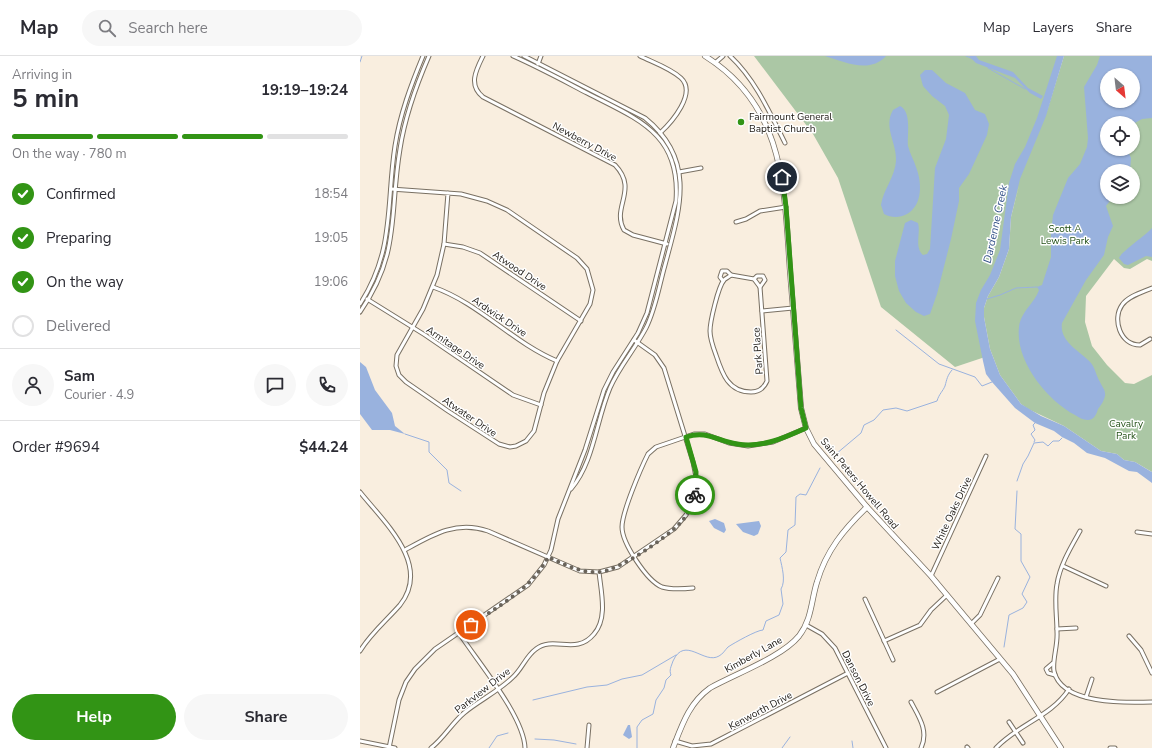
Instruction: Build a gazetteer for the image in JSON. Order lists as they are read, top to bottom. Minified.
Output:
{"streets":{"main road":["Saint Peters Howell Road","Kimberly Lane"],"street":["Newberry Drive","Atwood Drive","Ardwick Drive","Armitage Drive","Park Place","Atwater Drive","White Oaks Drive","Danson Drive","Parkview Drive","Kenworth Drive"]},"crossings":[["Atwood Drive","Atwater Drive"],["Ardwick Drive","Atwater Drive"],["Armitage Drive","Atwater Drive"],["Saint Peters Howell Road","White Oaks Drive"],["Saint Peters Howell Road","Kimberly Lane"],["Kimberly Lane","Danson Drive"],["Kimberly Lane","Kenworth Drive"],["Danson Drive","Kenworth Drive"]],"water":["Dardenne Creek"],"parks":["Scott A Lewis Park","Cavalry Park"],"places":["Fairmount General Baptist Church"],"north":"bottom right","page":{"header":"Map","search":"Search here","nav":["Map","Layers","Share"],"heading":["5 min","Arriving in","19:19–19:24"],"panel":["Sam","Courier · 4.9","Order #9694","$44.24"],"bar":"On the way · 780 m","list":[["Confirmed","18:54"],["Preparing","19:05"],["On the way","19:06"],"Delivered"],"buttons":["Help","Share"]}}
